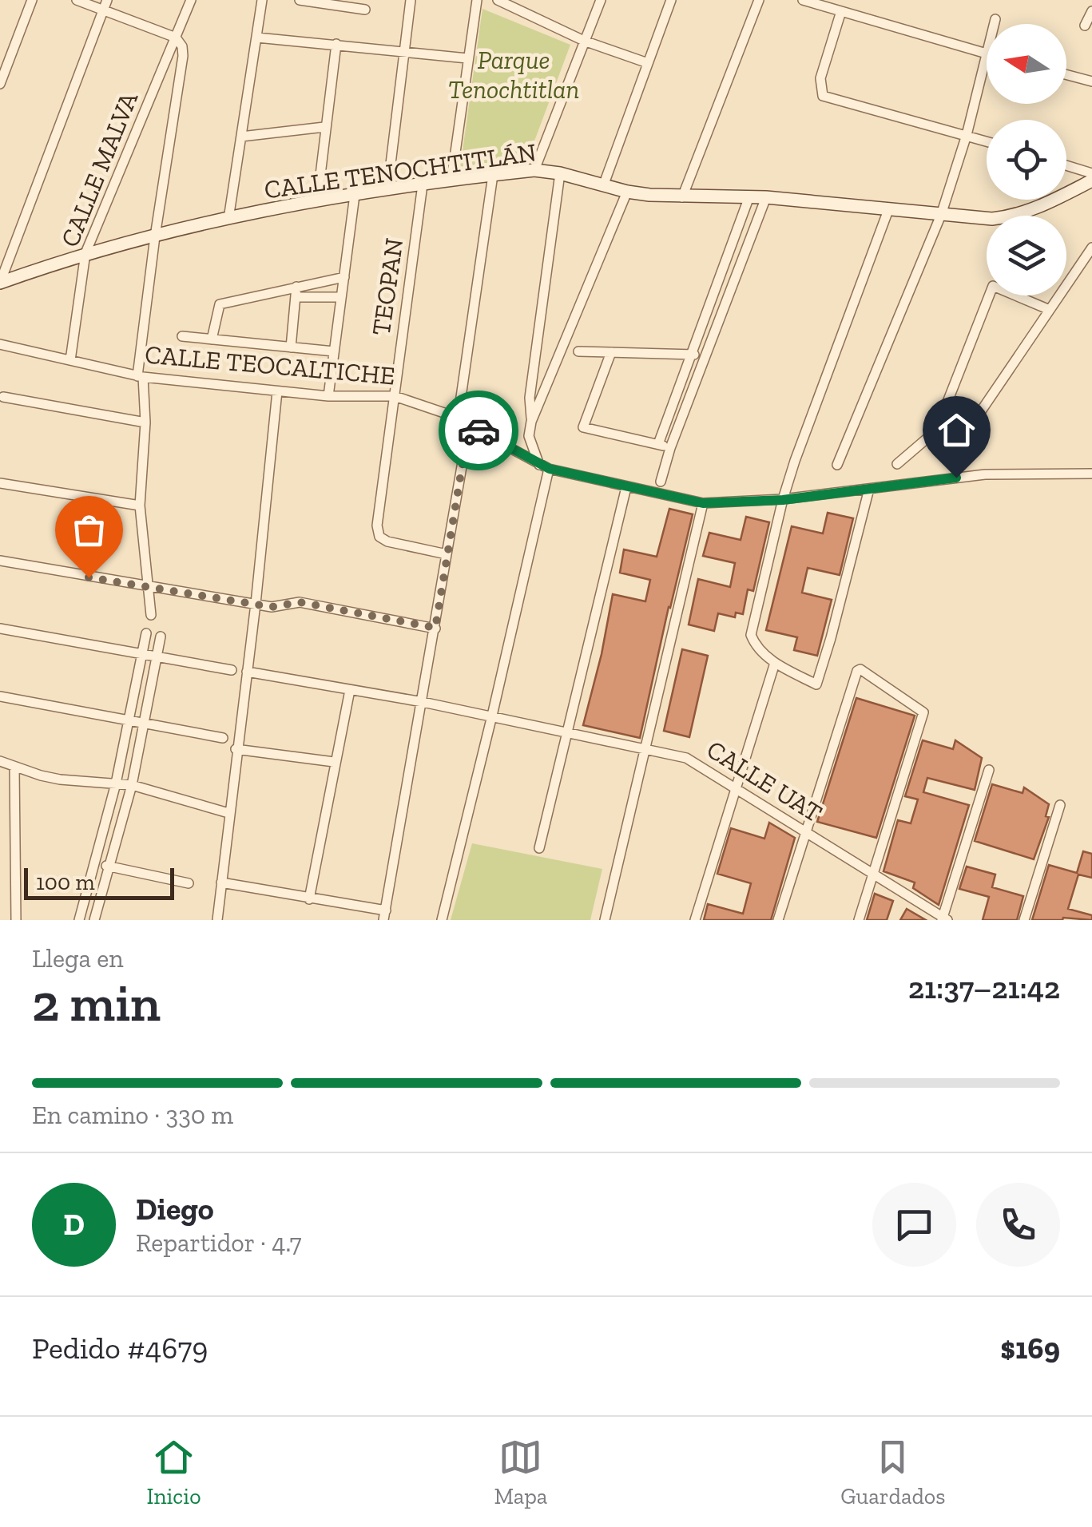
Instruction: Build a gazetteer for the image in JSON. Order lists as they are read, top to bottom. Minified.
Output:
{"streets":{"street":["CALLE MALVA","CALLE TENOCHTITLÁN","TEOPAN","CALLE TEOCALTICHE","CALLE UAT"]},"crossings":[["CALLE MALVA","CALLE TENOCHTITLÁN"],["CALLE MALVA","CALLE TEOCALTICHE"],["CALLE TENOCHTITLÁN","TEOPAN"],["TEOPAN","CALLE TEOCALTICHE"]],"parks":["Parque Tenochtitlan"],"scale_bar":"100 m","north":"left","page":{"scale":"100 m","heading":["2 min","Llega en","21:37–21:42"],"panel":["Diego","Repartidor · 4.7","Pedido #4679","$169"],"bar":"En camino · 330 m","round":"D","tabs":["Inicio","Mapa","Guardados"]}}
